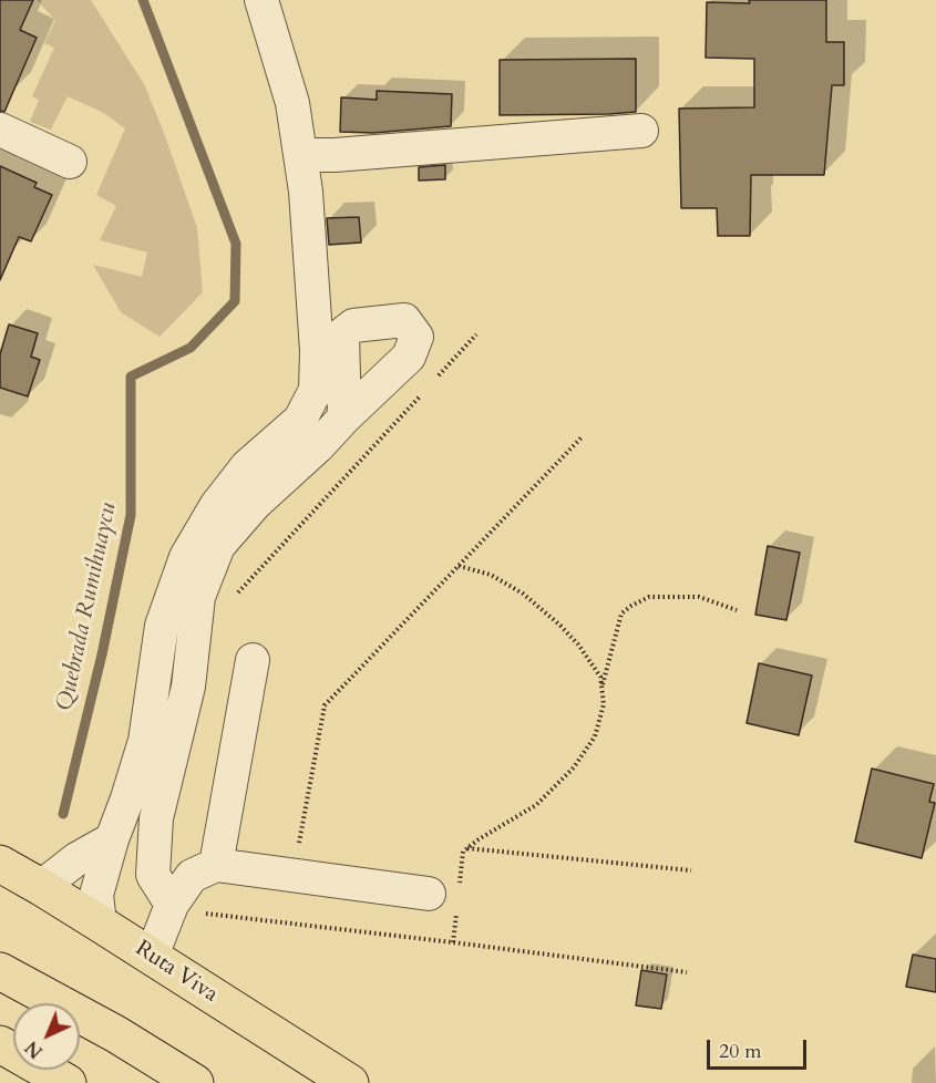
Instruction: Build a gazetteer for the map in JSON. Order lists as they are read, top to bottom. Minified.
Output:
{"streets":{"main road":["Ruta Viva"]},"water":["Quebrada Rumihuaycu"],"scale_bar":"20 m","north":"bottom left"}
